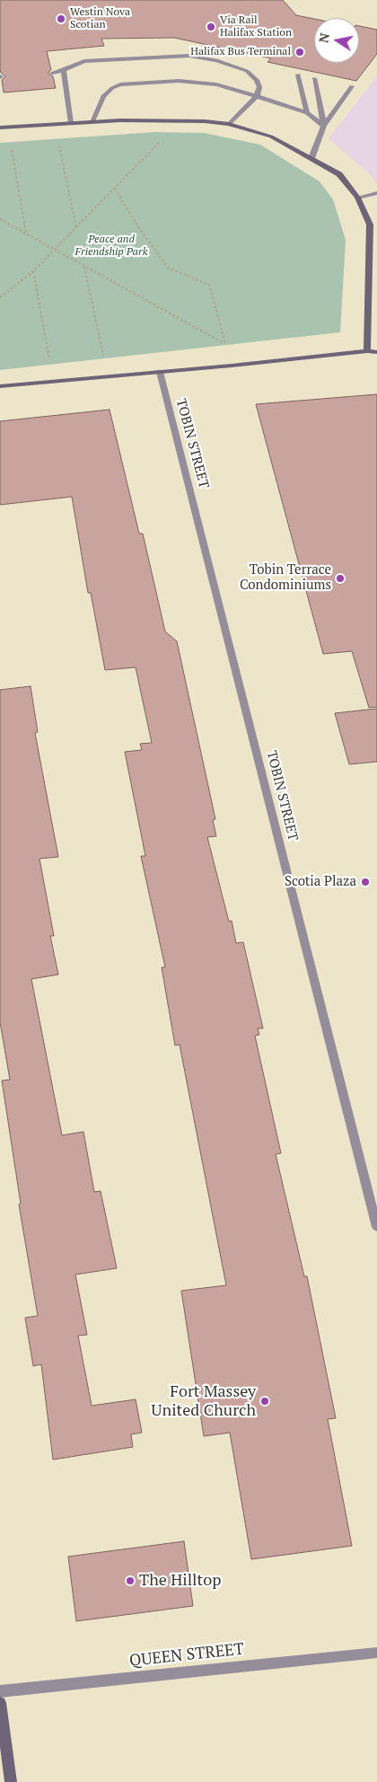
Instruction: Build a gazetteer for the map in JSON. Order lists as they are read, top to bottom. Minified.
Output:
{"streets":{"street":["TOBIN STREET","QUEEN STREET"]},"parks":["Peace and Friendship Park"],"places":["Westin Nova Scotian","Via Rail Halifax Station","Halifax Bus Terminal","Tobin Terrace Condominiums","Scotia Plaza","Fort Massey United Church","The Hilltop"],"north":"left"}
